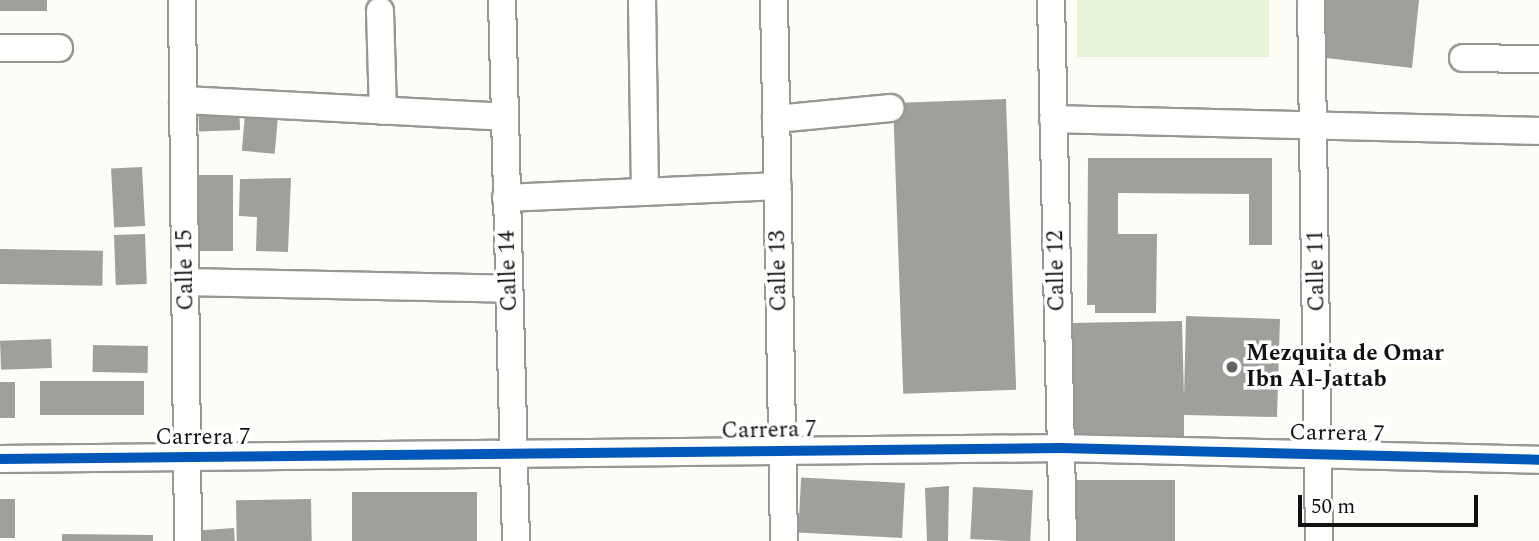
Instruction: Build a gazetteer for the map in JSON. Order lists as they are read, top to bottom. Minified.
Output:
{"streets":{"street":["Calle 15","Calle 14","Calle 13","Calle 12","Calle 11","Carrera 7"]},"crossings":[["Calle 15","Carrera 7"],["Calle 14","Carrera 7"],["Calle 13","Carrera 7"],["Calle 12","Carrera 7"],["Calle 11","Carrera 7"]],"places":["Mezquita de Omar Ibn Al-Jattab"],"scale_bar":"50 m"}
